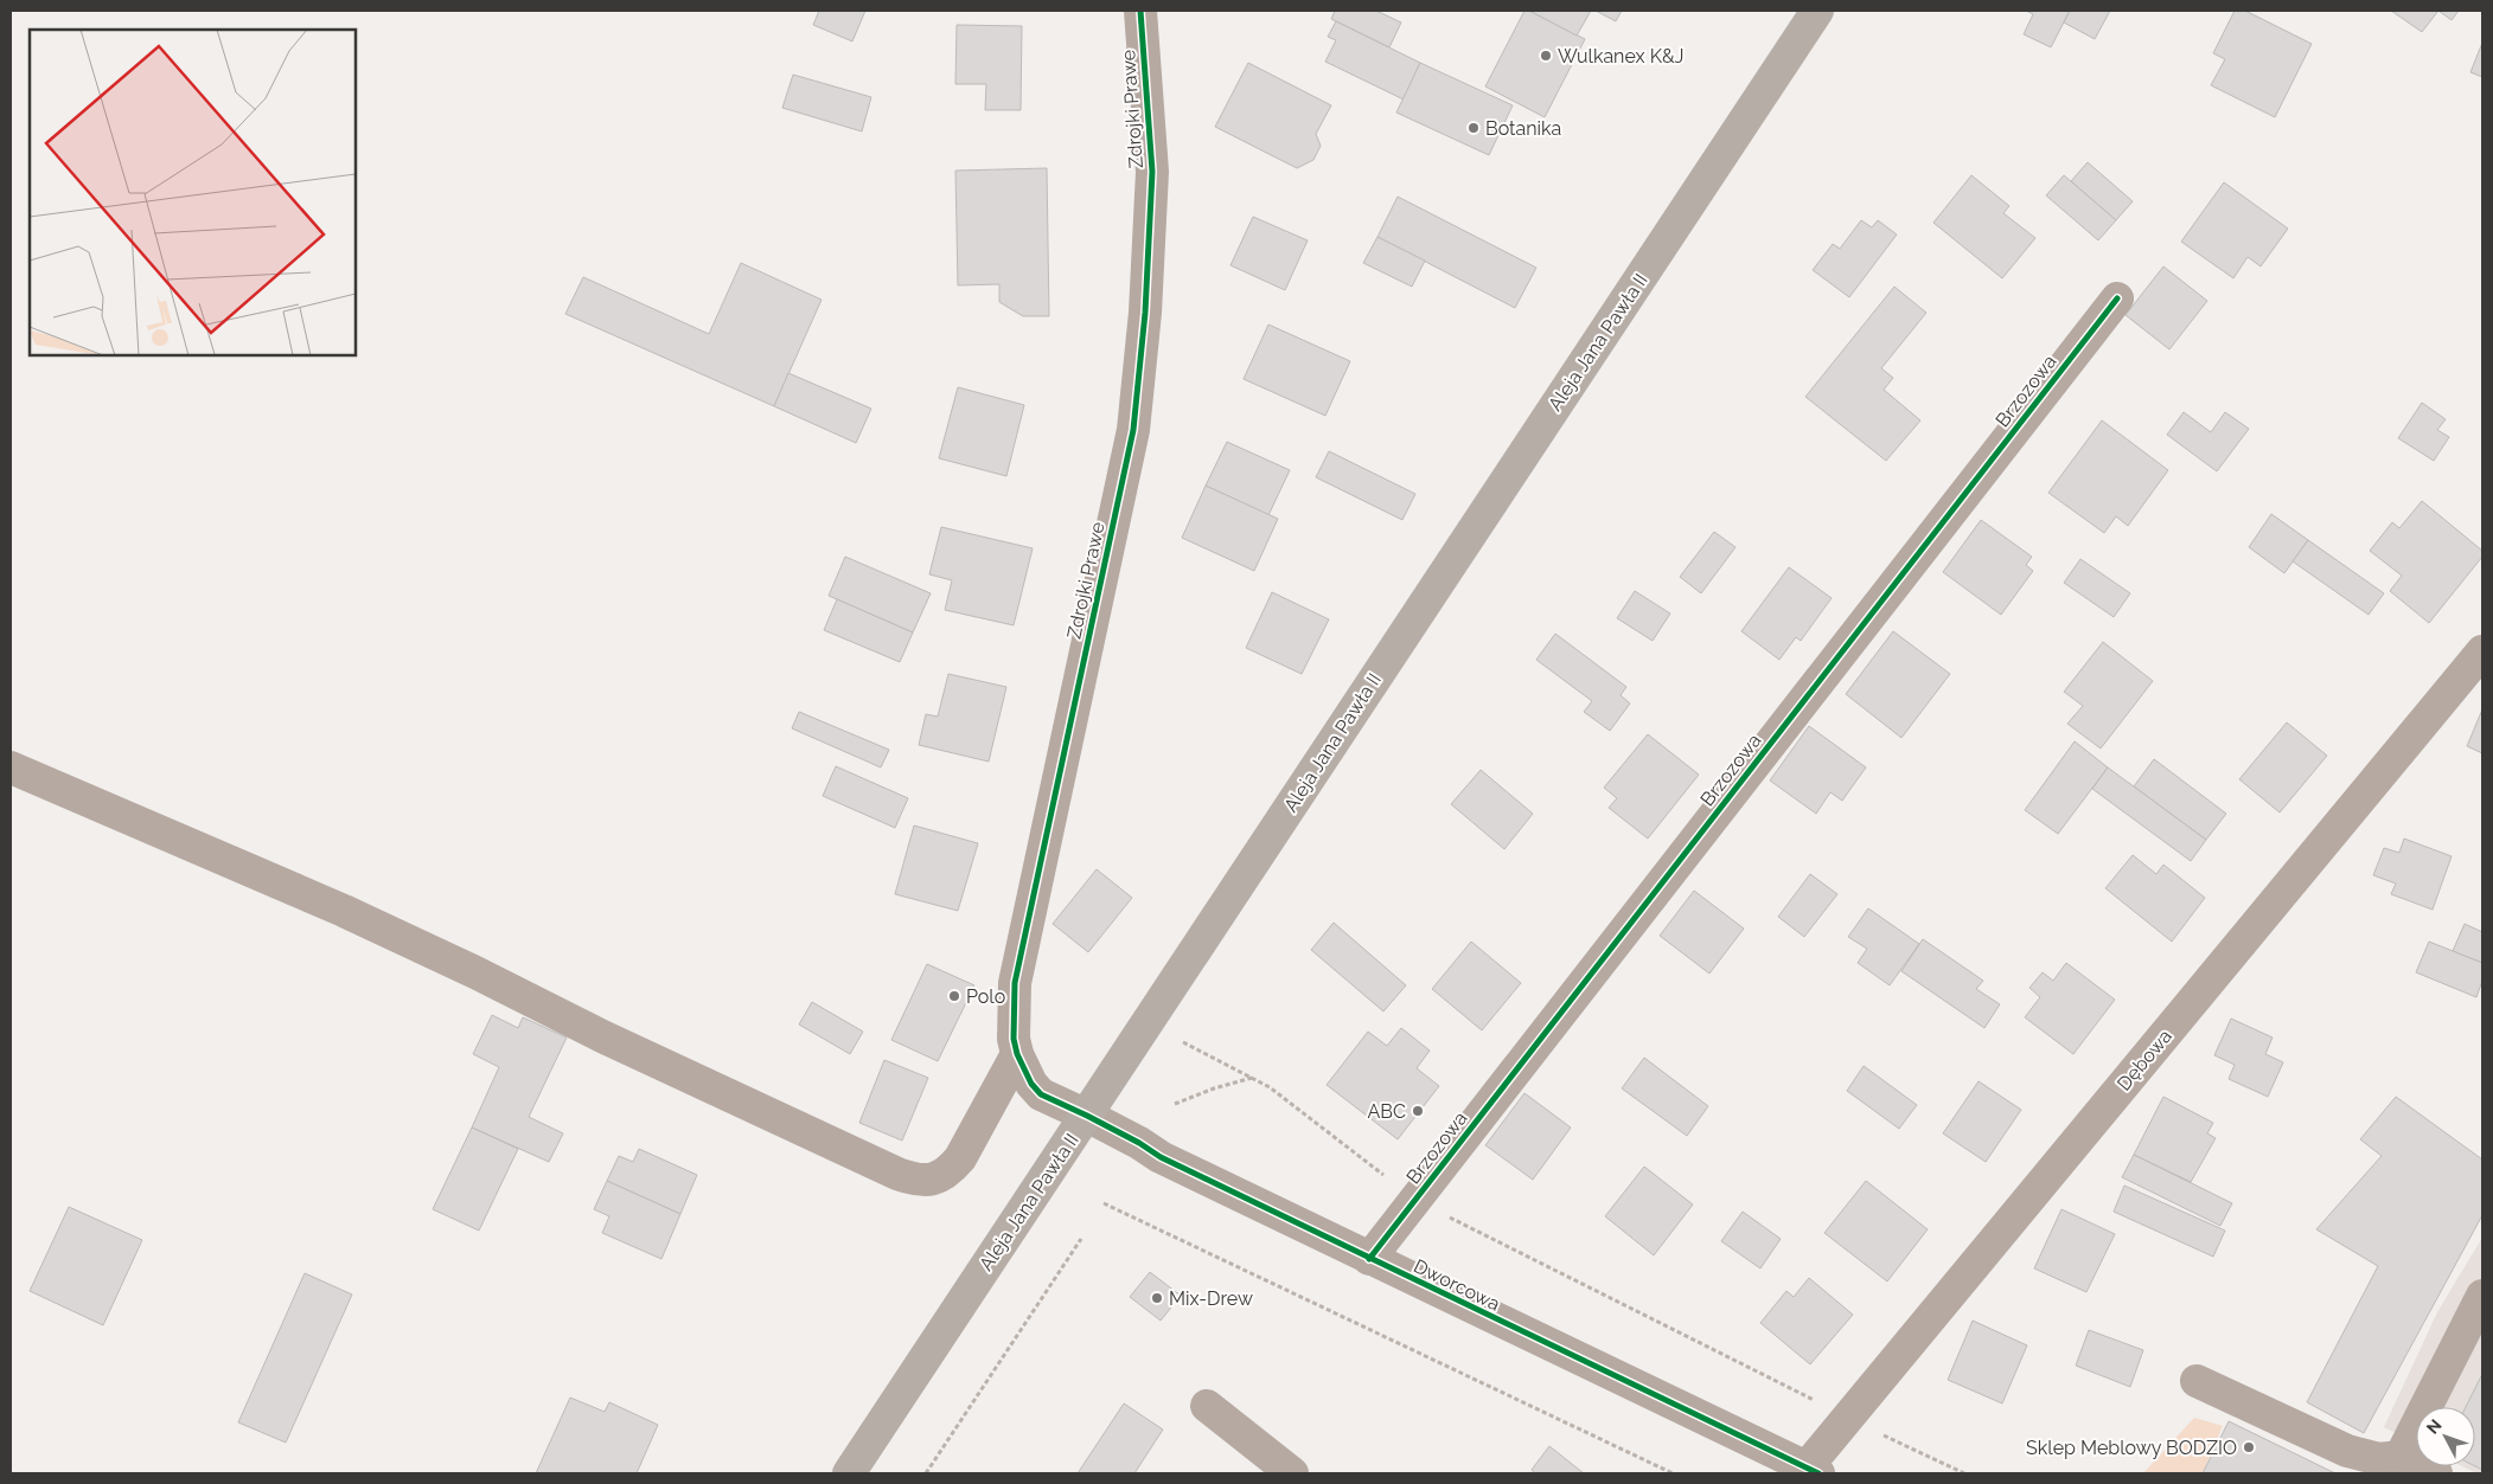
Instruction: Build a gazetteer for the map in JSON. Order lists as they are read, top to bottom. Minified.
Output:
{"streets":{"main road":["Aleja Jana Pawła II"],"street":["Zdrojki Prawe","Brzozowa","Dębowa","Dworcowa"]},"crossings":[["Zdrojki Prawe","Aleja Jana Pawła II"],["Zdrojki Prawe","Dworcowa"],["Aleja Jana Pawła II","Dworcowa"],["Brzozowa","Dworcowa"],["Dębowa","Dworcowa"]],"places":["Wulkanex K&J","Botanika","Polo","ABC","Mix-Drew","Sklep Meblowy BODZIO"],"north":"top left"}
